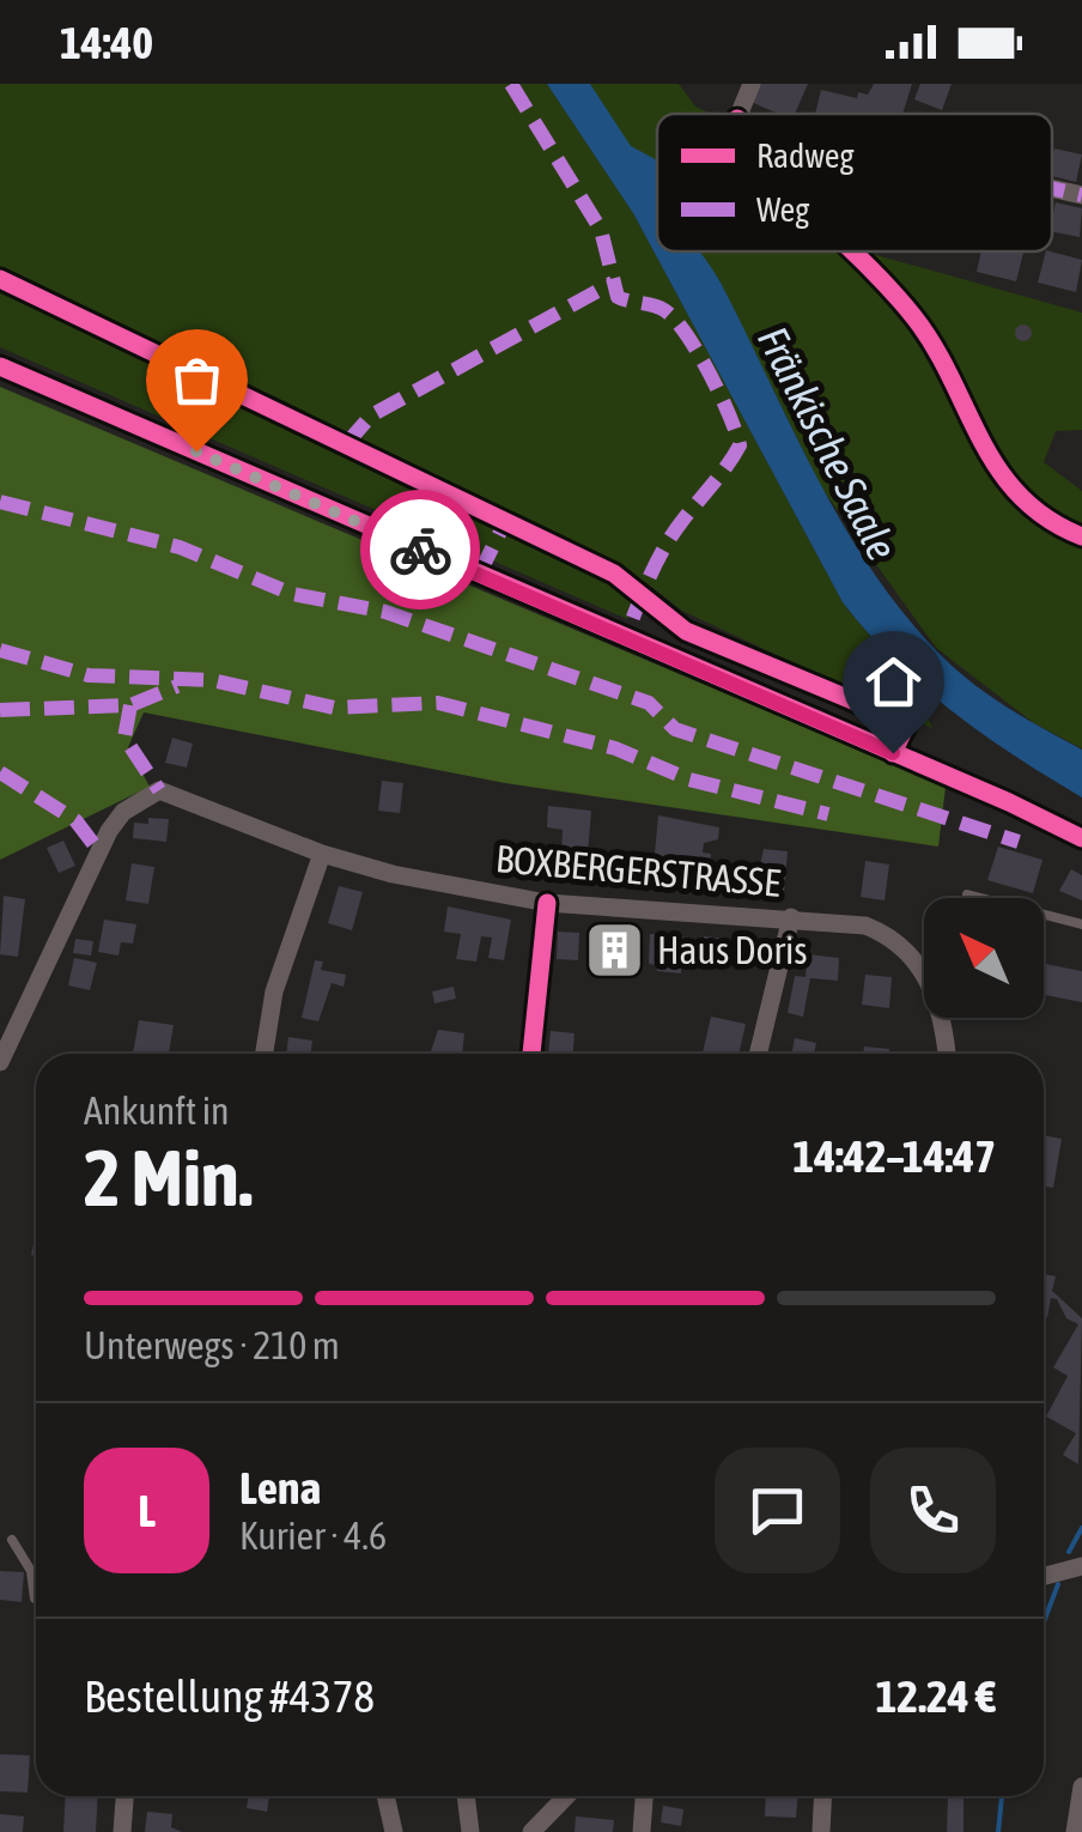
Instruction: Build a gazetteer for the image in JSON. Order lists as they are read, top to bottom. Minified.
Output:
{"streets":{"street":["BOXBERGERSTRASSE"]},"water":["Fränkische Saale"],"places":{"building":["Haus Doris"]},"legend":["Radweg","Weg"],"north":"top left","page":{"status":"14:40","heading":["2 Min.","Ankunft in","14:42–14:47"],"panel":["Lena","Kurier · 4.6","Bestellung #4378","12.24 €"],"bar":"Unterwegs · 210 m","round":"L"}}
